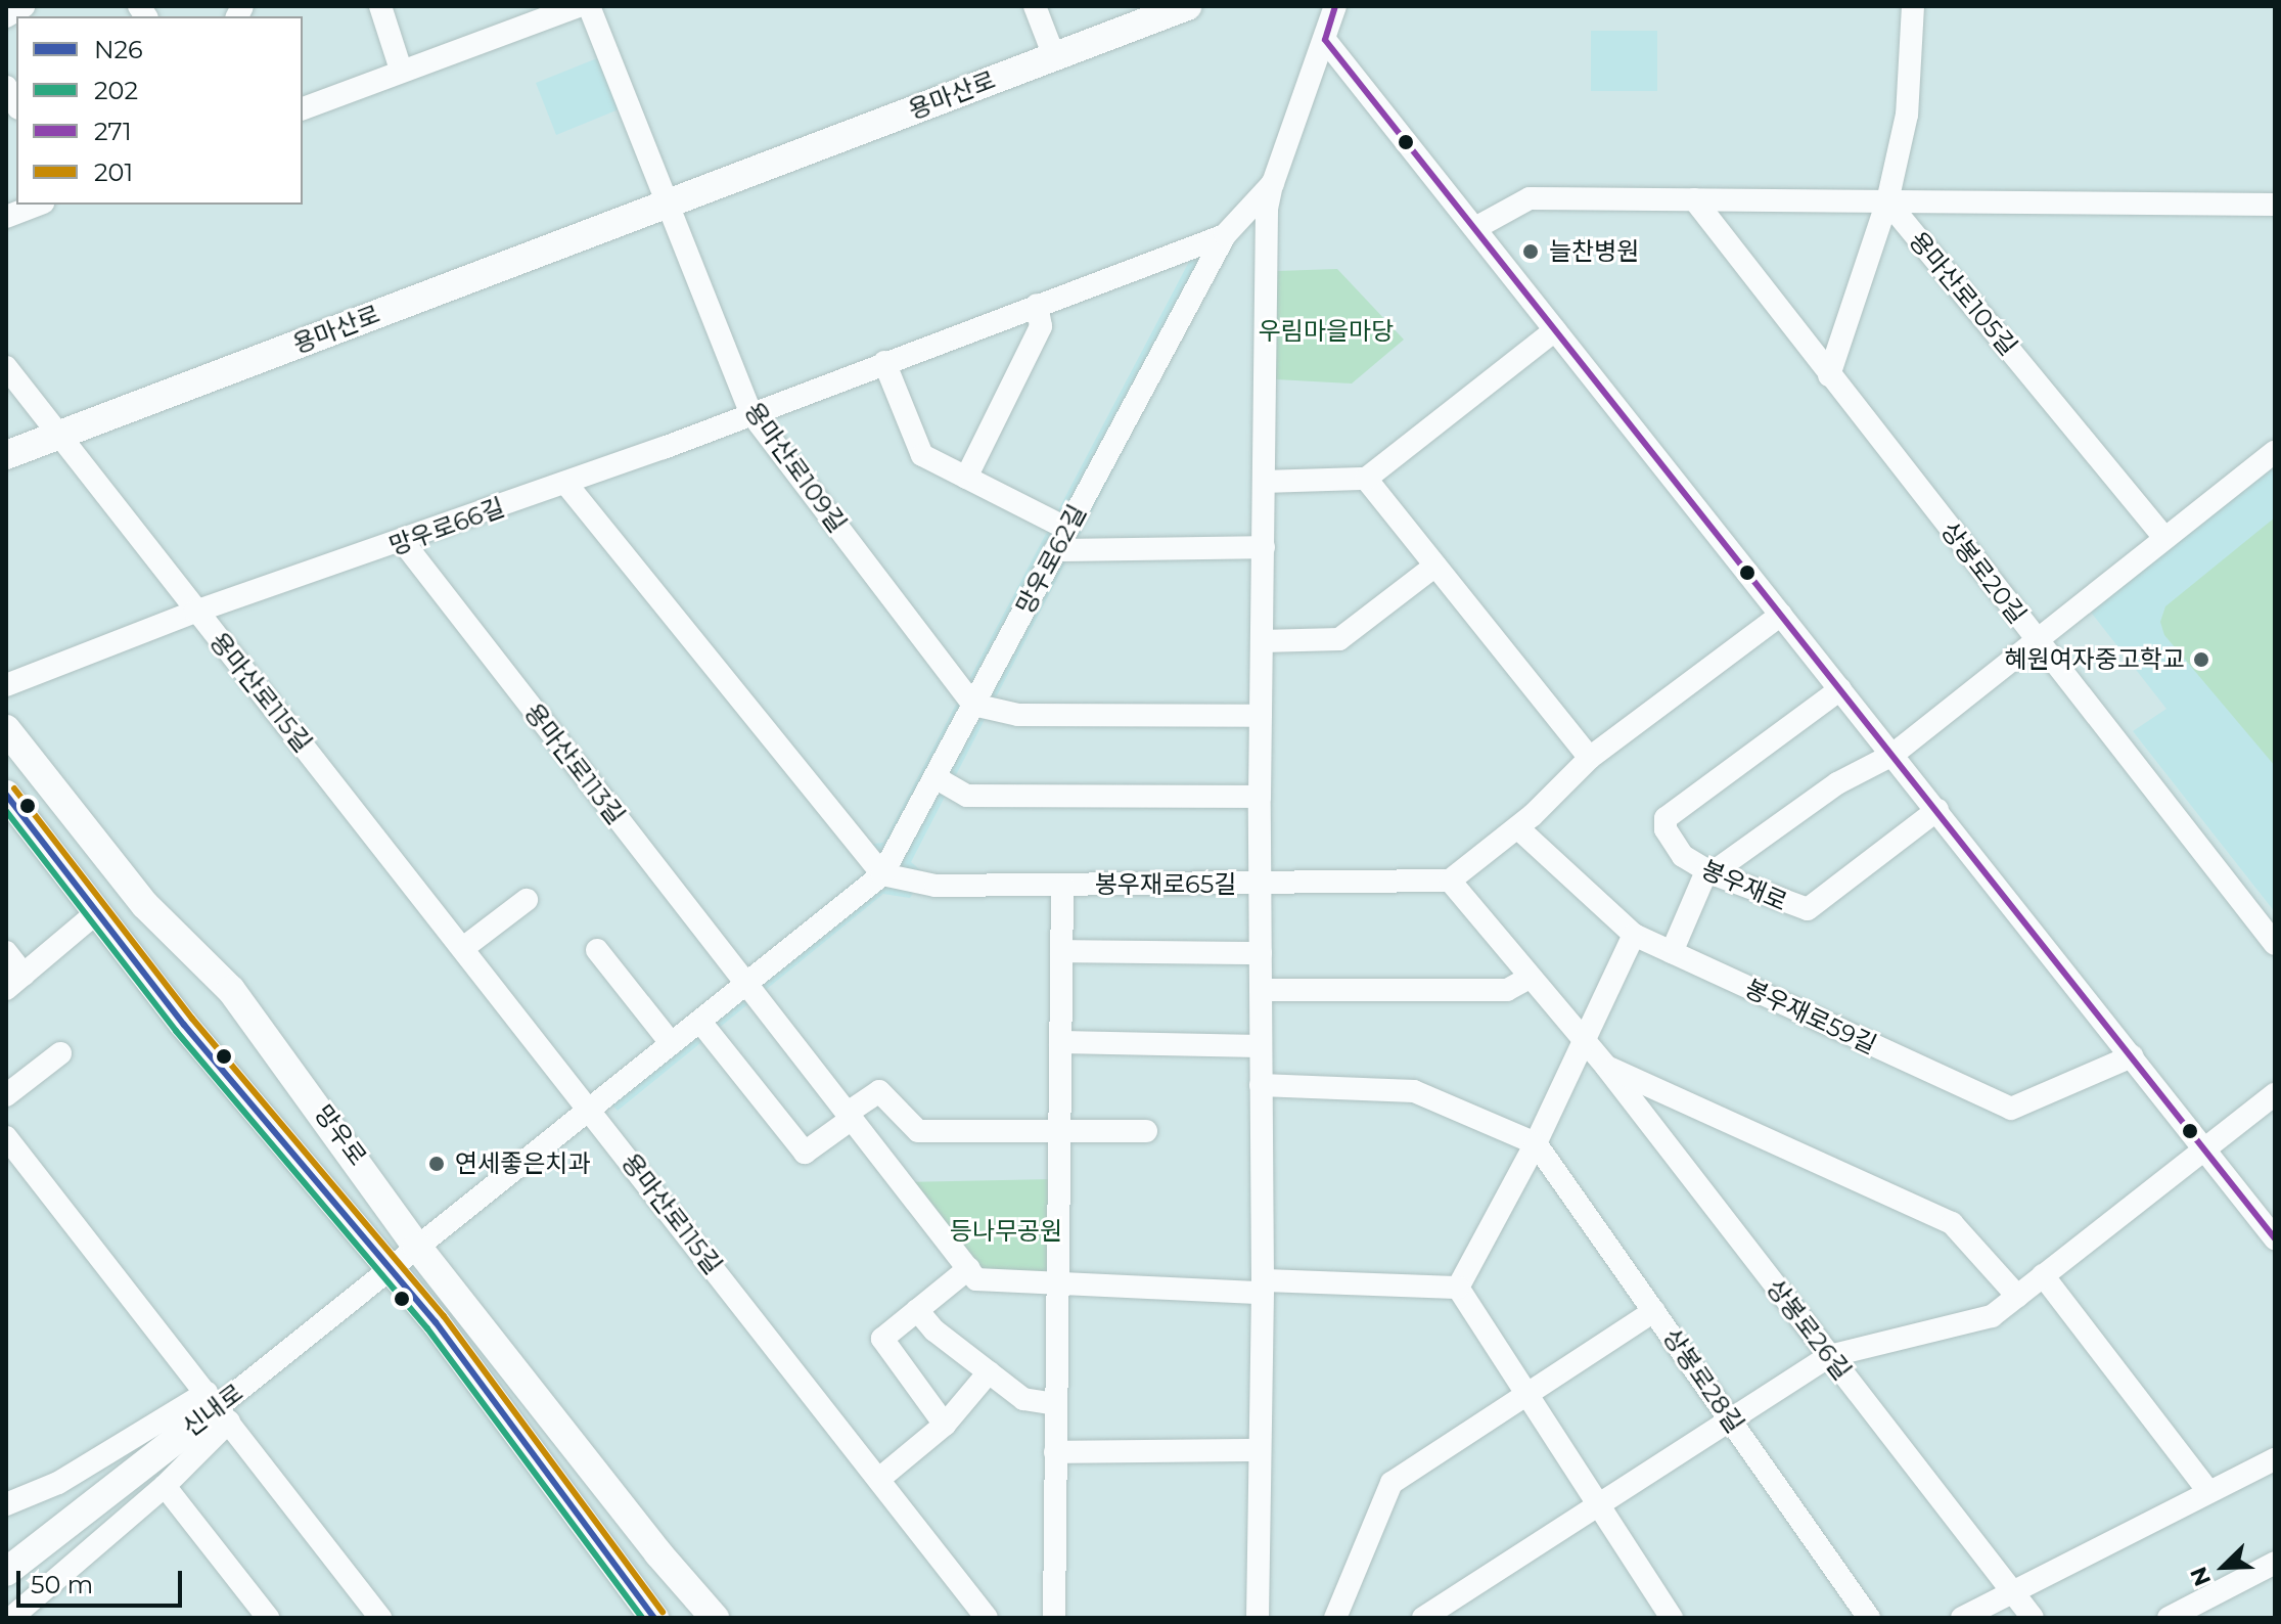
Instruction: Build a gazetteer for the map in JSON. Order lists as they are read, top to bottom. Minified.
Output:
{"streets":{"main road":["용마산로","망우로","신내로"],"street":["용마산로105길","용마산로109길","망우로66길","망우로62길","상봉로20길","용마산로115길","용마산로113길","봉우재로65길","봉우재로","봉우재로59길","상봉로26길","상봉로28길"]},"crossings":[["용마산로","용마산로109길"],["용마산로","용마산로115길"],["용마산로109길","망우로66길"],["용마산로109길","망우로62길"],["망우로66길","망우로62길"],["망우로66길","용마산로115길"],["망우로66길","용마산로113길"],["망우로62길","용마산로115길"],["망우로62길","용마산로113길"],["망우로62길","봉우재로65길"],["망우로62길","망우로"],["망우로62길","신내로"],["망우로","신내로"]],"parks":["우림마을마당","등나무공원"],"places":["늘찬병원","혜원여자중고학교","연세좋은치과"],"lines":["transit line 271","transit line 201","transit line N26","transit line 202"],"legend":["N26","202","271","201"],"scale_bar":"50 m","north":"bottom left"}
